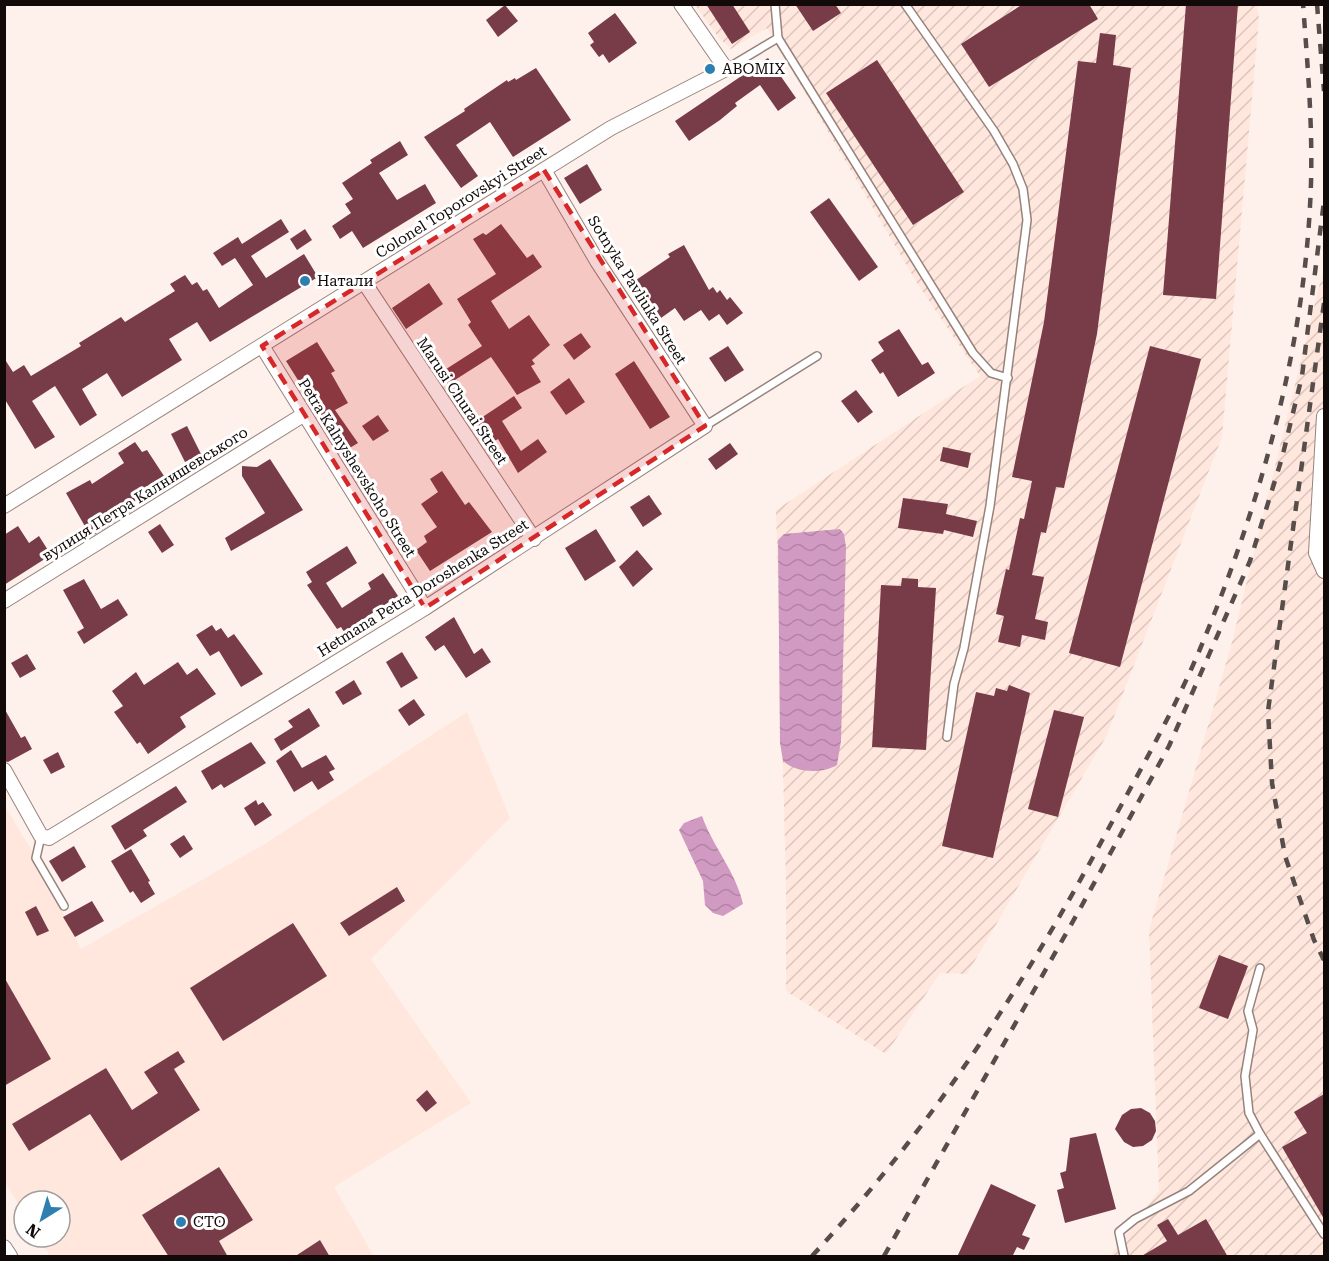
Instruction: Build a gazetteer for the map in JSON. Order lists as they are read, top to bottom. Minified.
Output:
{"streets":{"street":["Colonel Toporovskyi Street","Sotnyka Pavliuka Street","Marusi Churai Street","Petra Kalnyshevskoho Street","вулиця Петра Калнишевського","Hetmana Petra Doroshenka Street"]},"crossings":[["Colonel Toporovskyi Street","Sotnyka Pavliuka Street"],["Colonel Toporovskyi Street","Marusi Churai Street"],["Colonel Toporovskyi Street","Petra Kalnyshevskoho Street"],["Sotnyka Pavliuka Street","Hetmana Petra Doroshenka Street"],["Marusi Churai Street","Hetmana Petra Doroshenka Street"],["Petra Kalnyshevskoho Street","вулиця Петра Калнишевського"],["Petra Kalnyshevskoho Street","Hetmana Petra Doroshenka Street"]],"places":["ABOMIX","Натали","СТО"],"north":"bottom left"}
